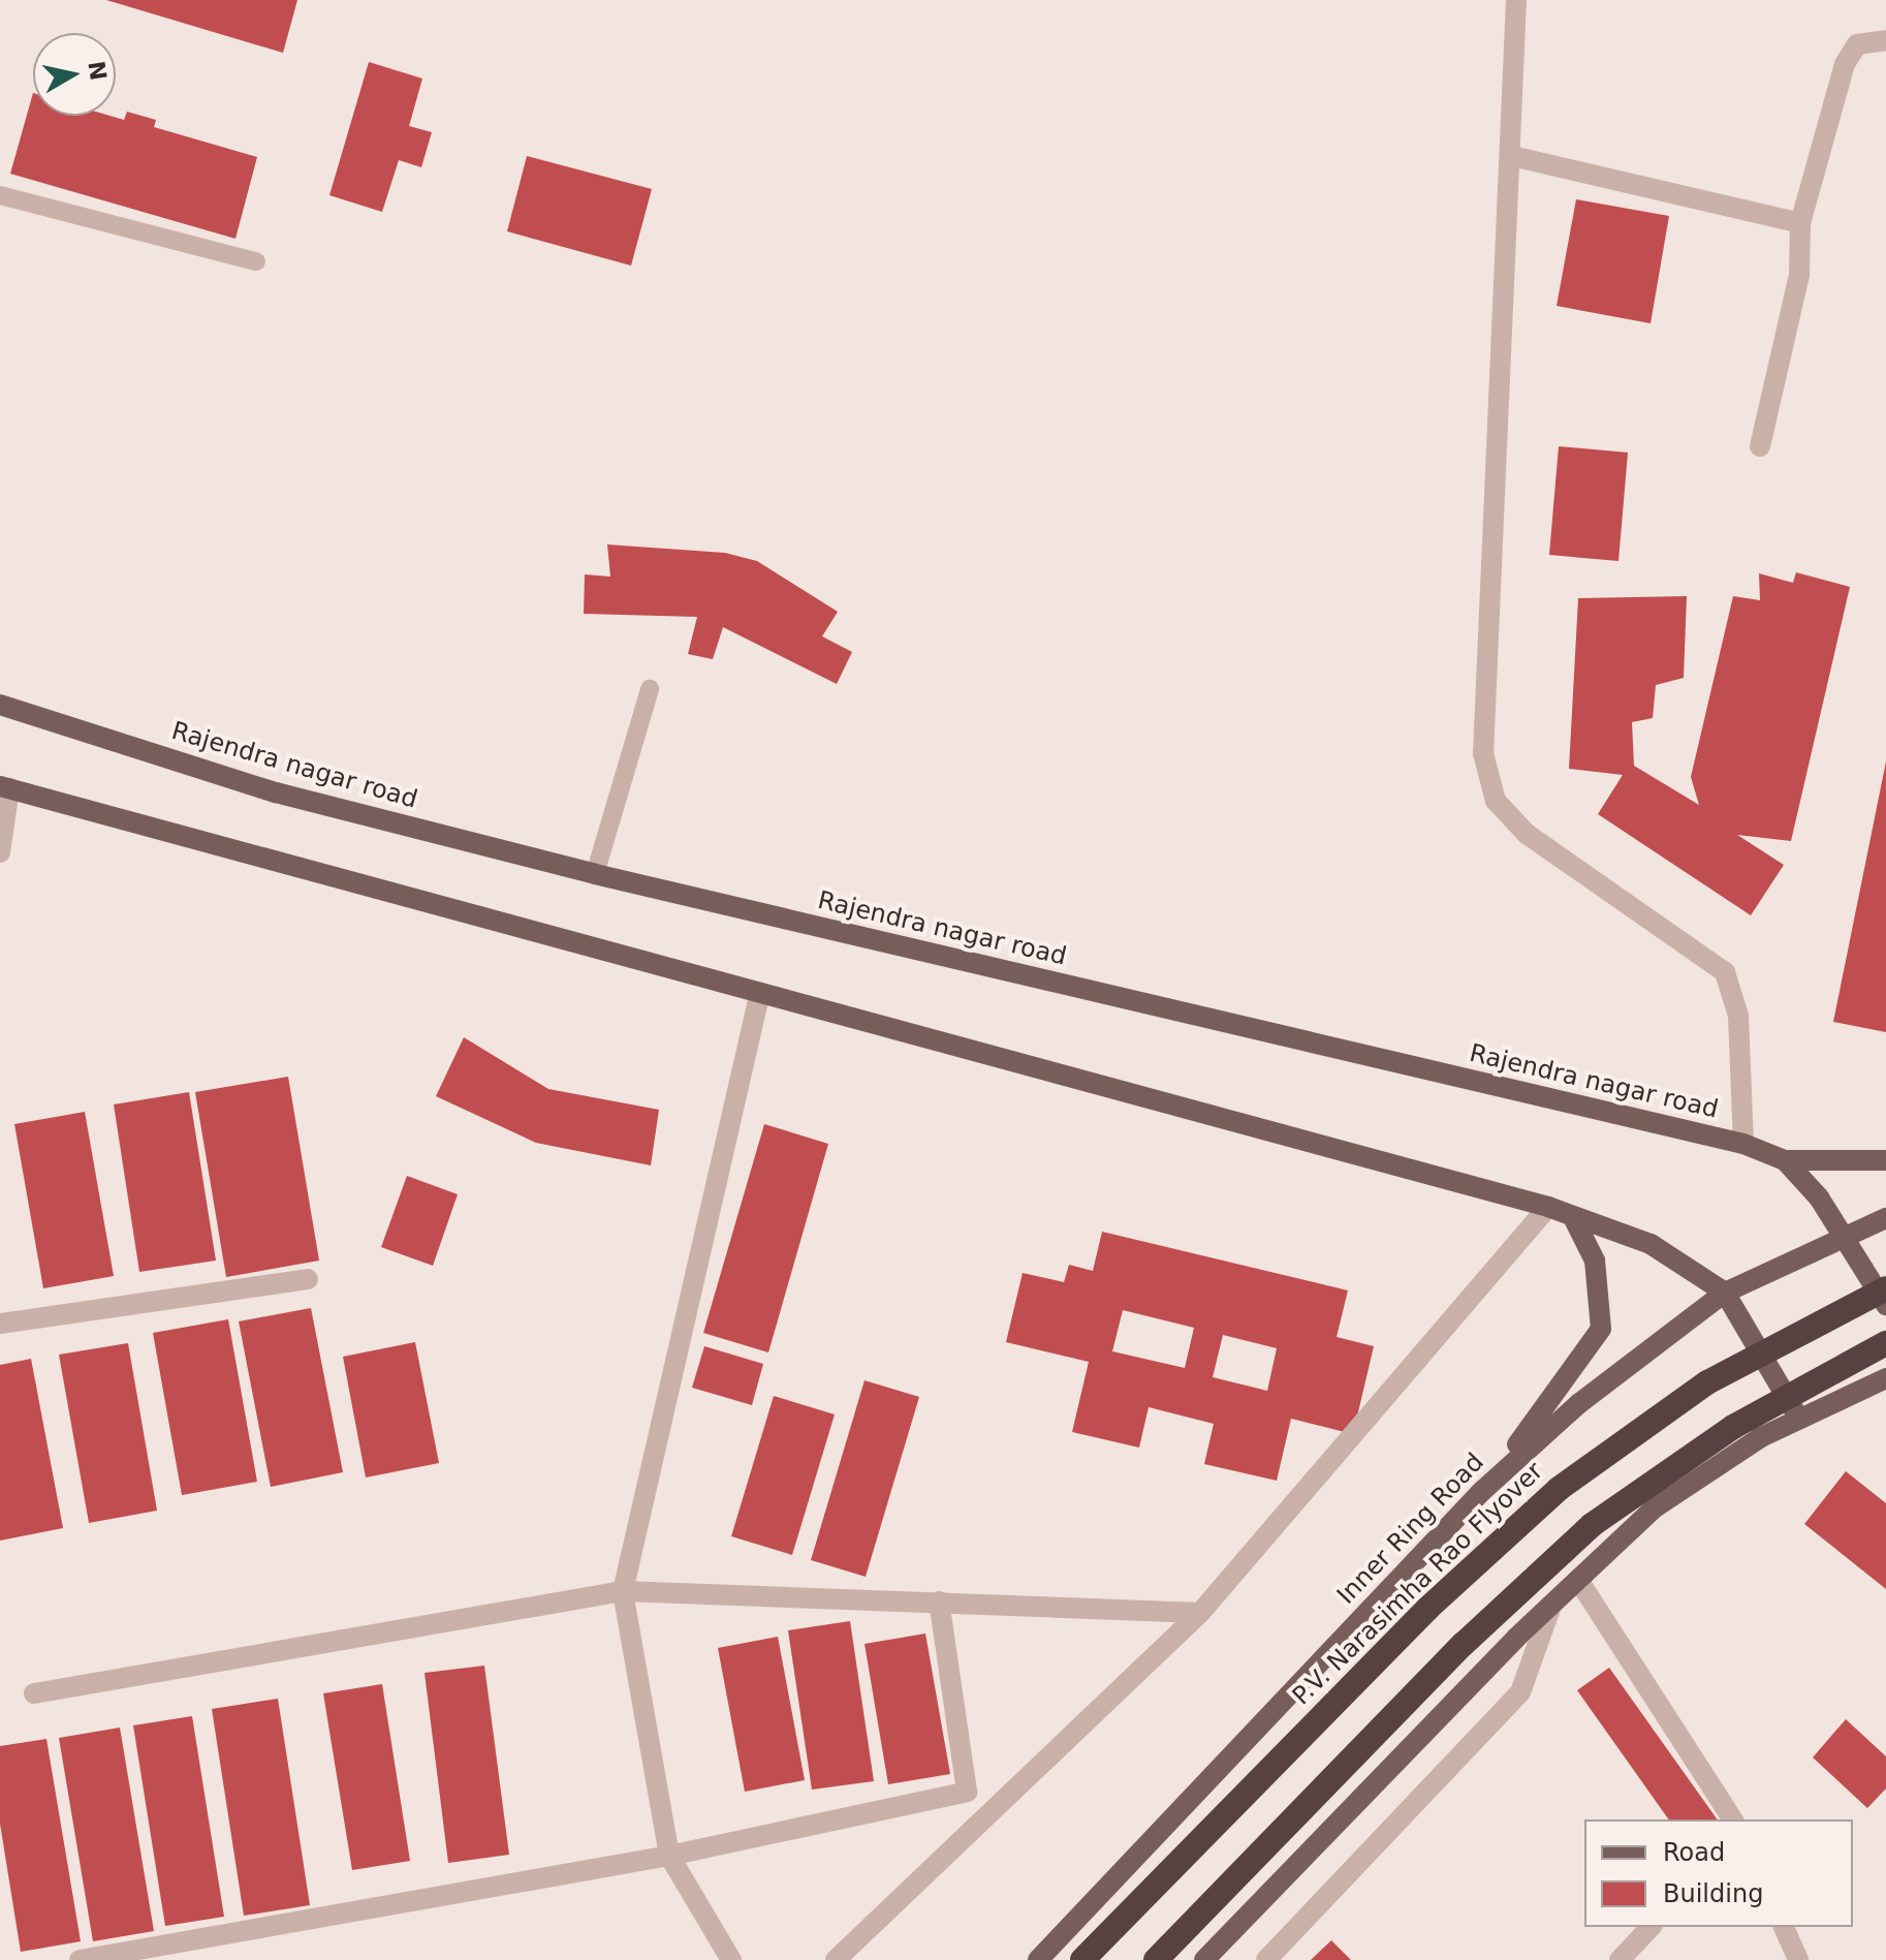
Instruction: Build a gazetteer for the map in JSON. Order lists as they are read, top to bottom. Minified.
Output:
{"streets":{"highway":["P.V. Narasimha Rao Flyover"],"main road":["Rajendra nagar road","Inner Ring Road"]},"crossings":[["Rajendra nagar road","Inner Ring Road"]],"legend":["Road","Building"],"north":"right"}
